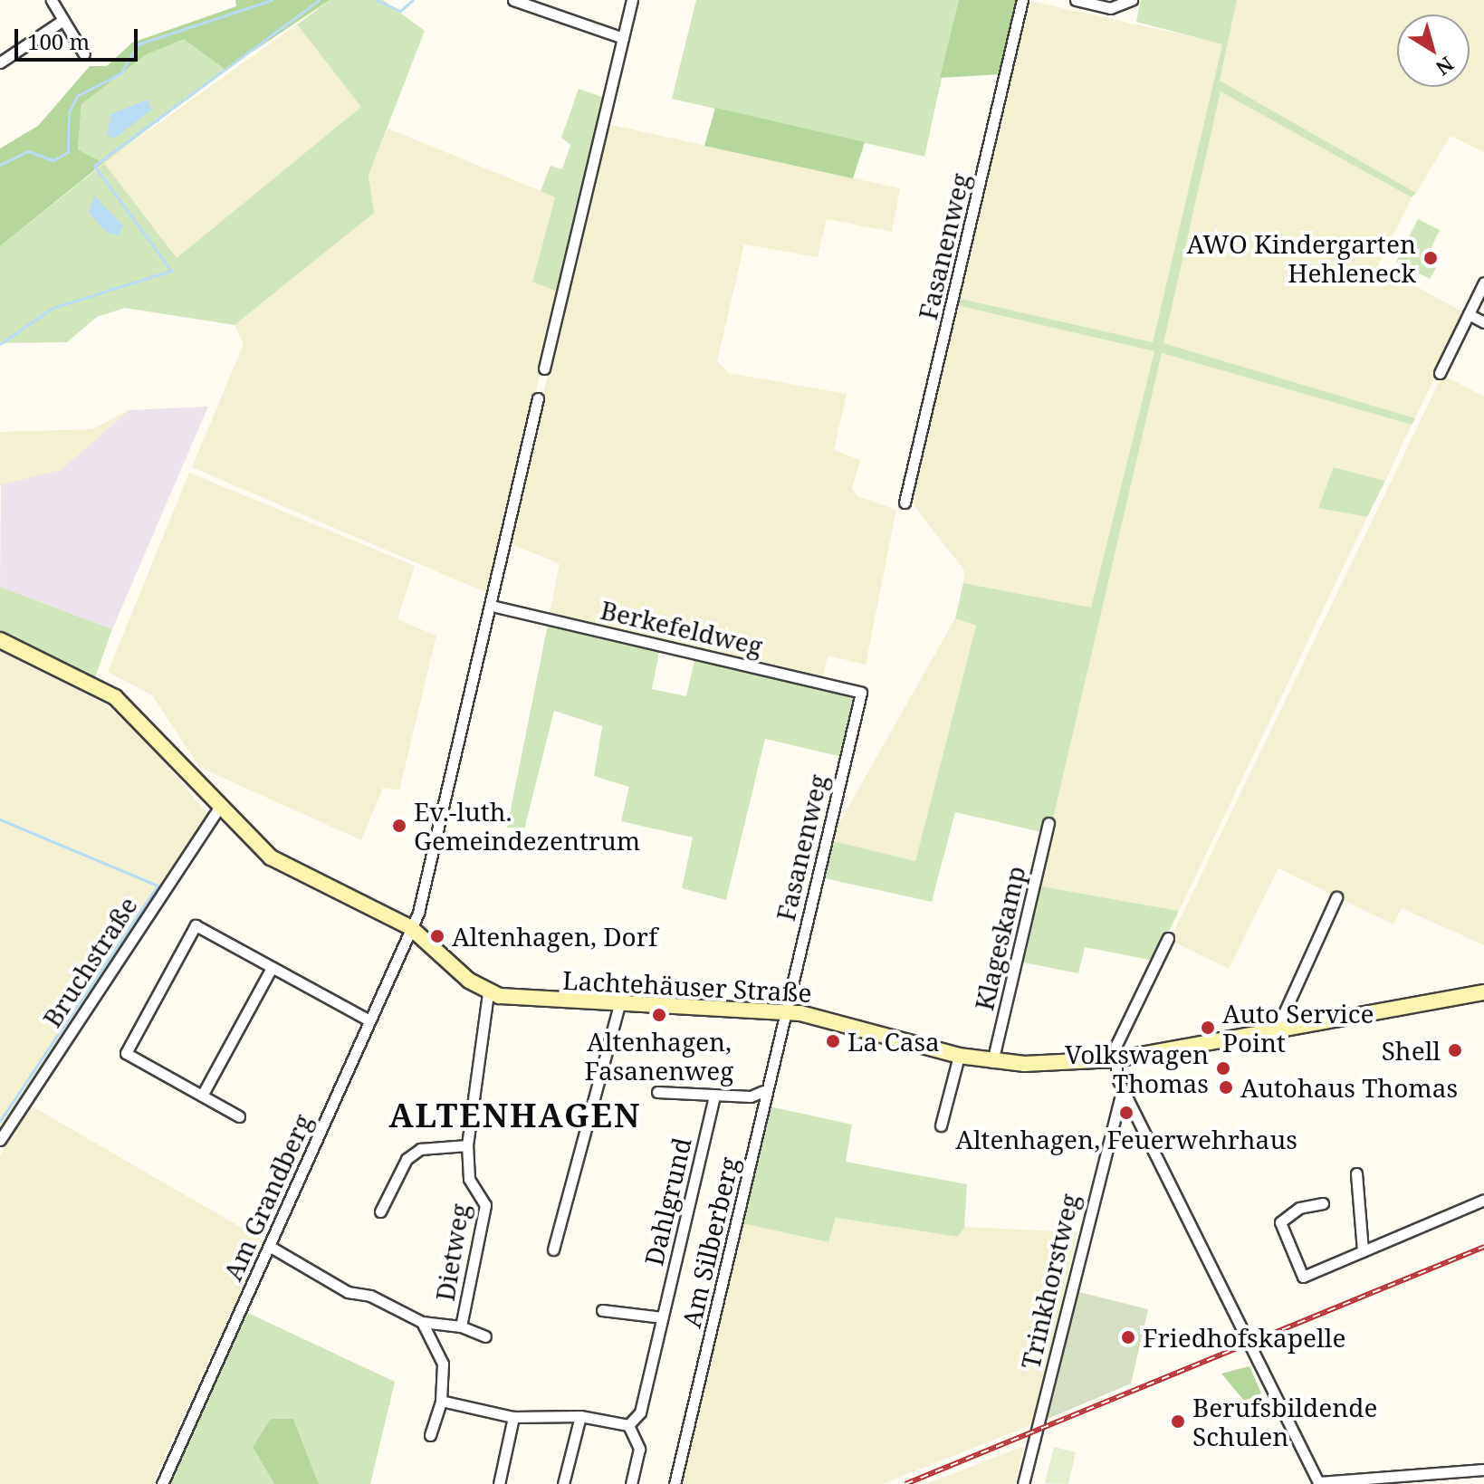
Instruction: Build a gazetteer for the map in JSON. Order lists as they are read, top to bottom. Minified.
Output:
{"streets":{"street":["Fasanenweg","Berkefeldweg","Klageskamp","Bruchstraße","Lachtehäuser Straße","Am Grandberg","Dahlgrund","Am Silberberg","Dietweg","Trinkhorstweg"]},"crossings":[["Fasanenweg","Berkefeldweg"],["Fasanenweg","Lachtehäuser Straße"],["Fasanenweg","Am Silberberg"],["Klageskamp","Lachtehäuser Straße"],["Lachtehäuser Straße","Am Silberberg"],["Lachtehäuser Straße","Dietweg"]],"districts":["ALTENHAGEN"],"places":["AWO Kindergarten Hehleneck","Ev.-luth. Gemeindezentrum","Altenhagen, Dorf","Altenhagen, Fasanenweg","Auto Service Point","La Casa","Shell","Volkswagen Thomas","Autohaus Thomas","Altenhagen, Feuerwehrhaus","Friedhofskapelle","Berufsbildende Schulen"],"scale_bar":"100 m","north":"bottom right"}
